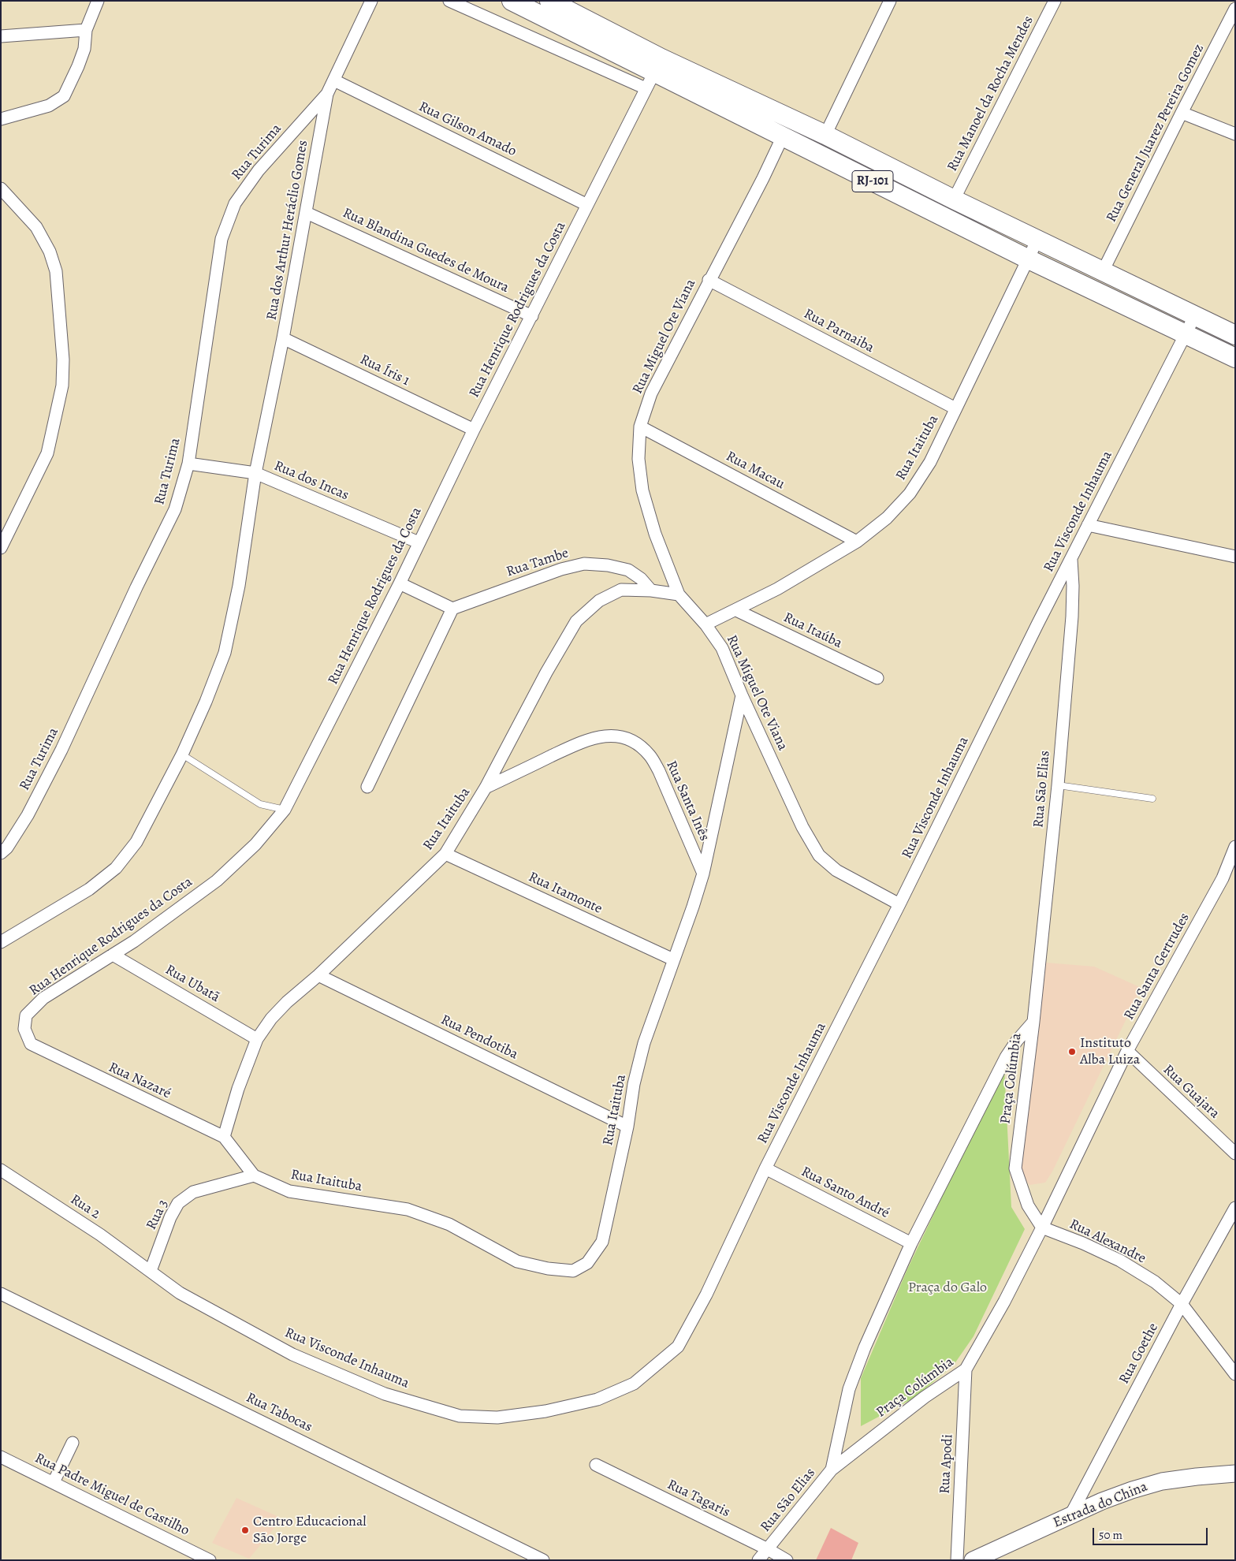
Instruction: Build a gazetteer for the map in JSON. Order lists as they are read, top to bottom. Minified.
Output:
{"streets":{"main road":["RJ-101","Estrada do China"],"street":["Rua Manoel da Rocha Mendes","Rua Gilson Amado","Rua General Juarez Pereira Gomez","Rua Turima","Rua dos Arthur Heráclio Gomes","Rua Blandina Guedes de Moura","Rua Henrique Rodrigues da Costa","Rua Parnaiba","Rua Miguel Ote Viana","Rua Íris 1","Rua Itaituba","Rua Macau","Rua dos Incas","Rua Visconde Inhauma","Rua Tambe","Rua Itaúba","Rua Sāo Elias","Rua Santa Inês","Rua Itamonte","Rua Santa Gertrudes","Rua Ubatã","Rua Pendotiba","Praça Colúmbia","Rua Nazaré","Rua Guajara","Rua Santo André","Rua 2","Rua 3","Rua Alexandre","Rua Goethe","Rua Tabocas","Rua Apodi","Rua Padre Miguel de Castilho","Rua Tagaris"]},"crossings":[["Rua Manoel da Rocha Mendes","RJ-101"],["Rua Gilson Amado","Rua dos Arthur Heráclio Gomes"],["Rua Gilson Amado","Rua Henrique Rodrigues da Costa"],["Rua General Juarez Pereira Gomez","RJ-101"],["Rua Turima","Rua dos Arthur Heráclio Gomes"],["Rua Turima","Rua dos Incas"],["RJ-101","Rua Henrique Rodrigues da Costa"],["RJ-101","Rua Miguel Ote Viana"],["RJ-101","Rua Itaituba"],["RJ-101","Rua Visconde Inhauma"],["Rua dos Arthur Heráclio Gomes","Rua Blandina Guedes de Moura"],["Rua dos Arthur Heráclio Gomes","Rua Íris 1"],["Rua dos Arthur Heráclio Gomes","Rua dos Incas"],["Rua Blandina Guedes de Moura","Rua Henrique Rodrigues da Costa"],["Rua Henrique Rodrigues da Costa","Rua Íris 1"],["Rua Henrique Rodrigues da Costa","Rua dos Incas"],["Rua Henrique Rodrigues da Costa","Rua Ubatã"],["Rua Henrique Rodrigues da Costa","Rua Nazaré"],["Rua Parnaiba","Rua Miguel Ote Viana"],["Rua Parnaiba","Rua Itaituba"],["Rua Miguel Ote Viana","Rua Itaituba"],["Rua Miguel Ote Viana","Rua Macau"],["Rua Miguel Ote Viana","Rua Visconde Inhauma"],["Rua Itaituba","Rua Macau"],["Rua Itaituba","Rua Tambe"],["Rua Itaituba","Rua Itaúba"],["Rua Itaituba","Rua Santa Inês"],["Rua Itaituba","Rua Itamonte"],["Rua Itaituba","Rua Ubatã"],["Rua Itaituba","Rua Pendotiba"],["Rua Itaituba","Rua Nazaré"],["Rua Itaituba","Rua 3"],["Rua Visconde Inhauma","Rua Sāo Elias"],["Rua Visconde Inhauma","Rua Santo André"],["Rua Visconde Inhauma","Rua 2"],["Rua Visconde Inhauma","Rua 3"],["Rua Sāo Elias","Praça Colúmbia"],["Rua Sāo Elias","Rua Tagaris"],["Rua Santa Gertrudes","Praça Colúmbia"],["Rua Santa Gertrudes","Rua Guajara"],["Rua Santa Gertrudes","Rua Alexandre"],["Praça Colúmbia","Rua Santo André"],["Praça Colúmbia","Rua Alexandre"],["Praça Colúmbia","Rua Apodi"],["Rua 2","Rua 3"],["Rua Alexandre","Rua Goethe"],["Rua Goethe","Estrada do China"]],"parks":["Praça do Galo"],"places":["Instituto Alba Luiza","Centro Educacional São Jorge"],"scale_bar":"50 m"}
